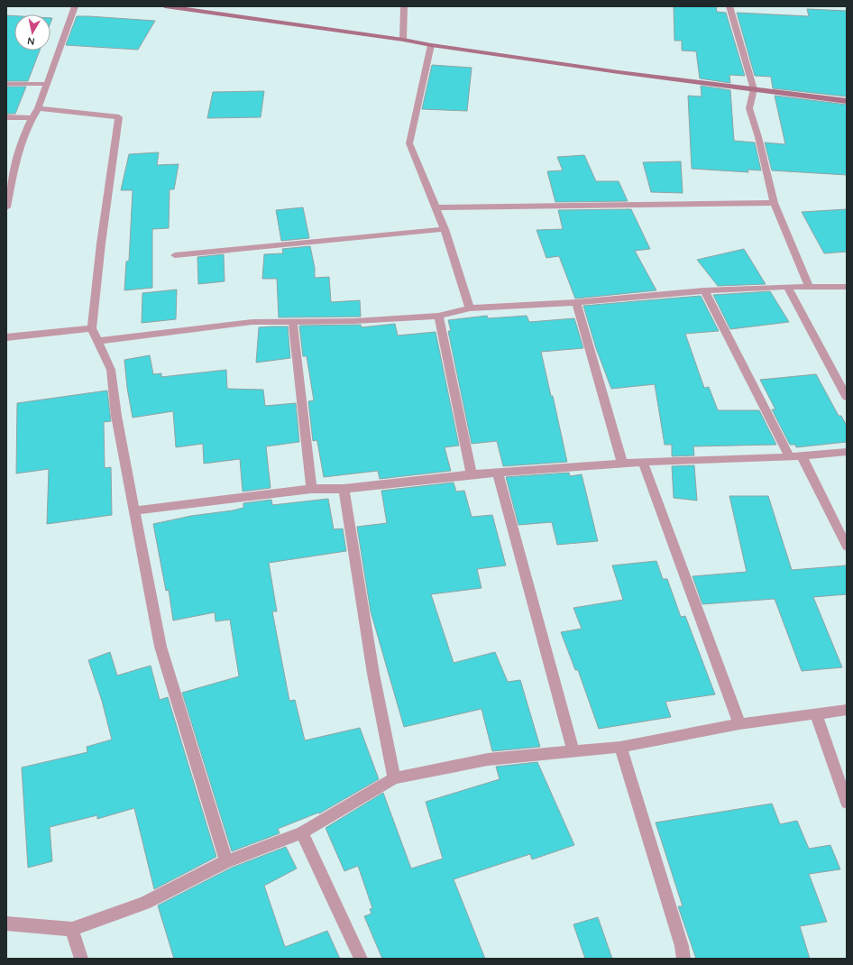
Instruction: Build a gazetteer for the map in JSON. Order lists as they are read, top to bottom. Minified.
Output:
{"north":"bottom"}
